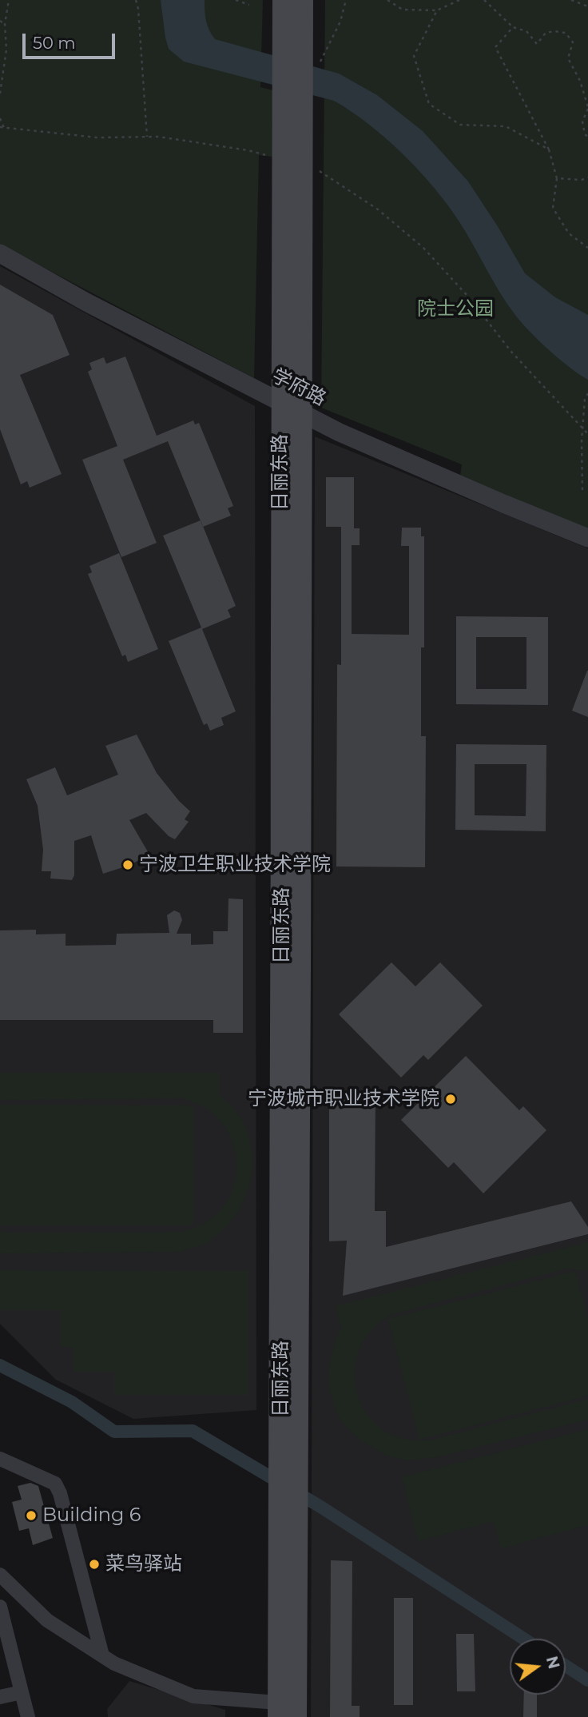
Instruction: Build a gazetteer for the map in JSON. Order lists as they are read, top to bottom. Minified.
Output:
{"streets":{"main road":["日丽东路"],"street":["学府路"]},"crossings":[["学府路","日丽东路"]],"parks":["院士公园"],"places":["宁波卫生职业技术学院","宁波城市职业技术学院","Building 6","菜鸟驿站"],"scale_bar":"50 m","north":"right"}
